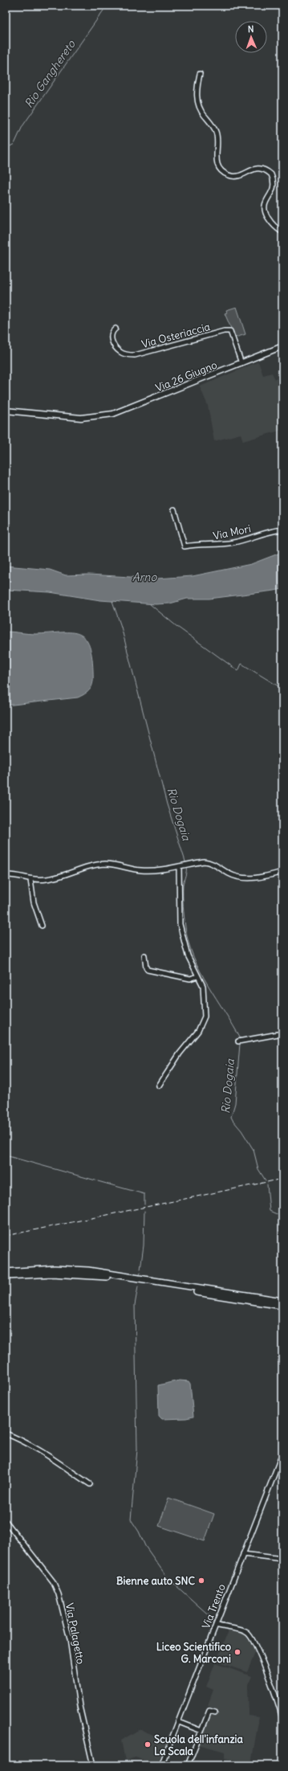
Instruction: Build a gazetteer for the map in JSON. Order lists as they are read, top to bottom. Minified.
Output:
{"streets":{"main road":["Via 26 Giugno"],"street":["Via Osteriaccia","Via Mori","Via Trento","Via Palagetto"]},"crossings":[["Via Osteriaccia","Via 26 Giugno"]],"water":["Rio Ganghereto","Arno","Rio Dogaia"],"places":["Bienne auto SNC","Liceo Scientifico G. Marconi","Scuola dell'infanzia La Scala"],"north":"top"}
